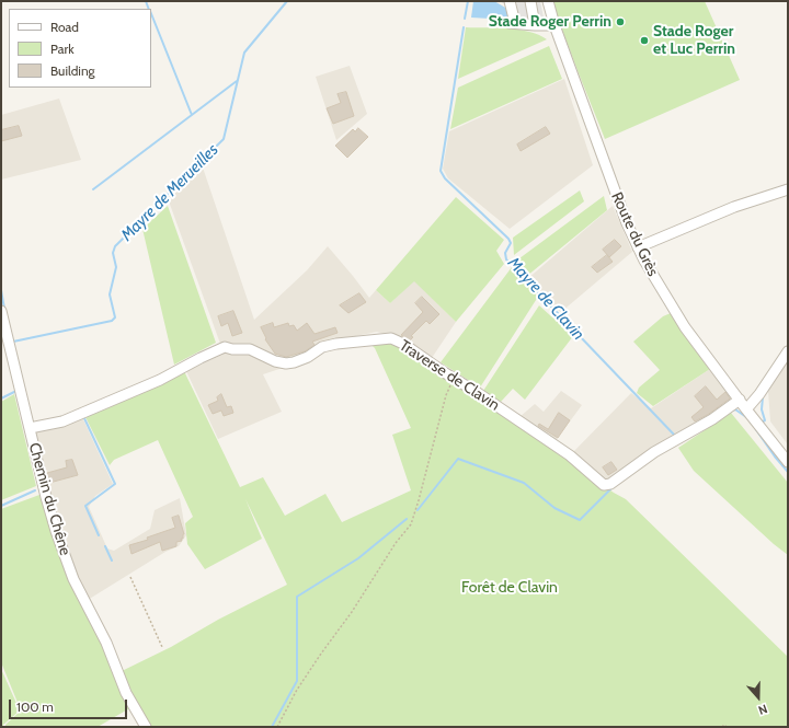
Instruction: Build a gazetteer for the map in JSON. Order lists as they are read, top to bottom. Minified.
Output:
{"streets":{"street":["Route du Grès","Traverse de Clavin","Chemin du Chêne"]},"crossings":[["Route du Grès","Traverse de Clavin"],["Traverse de Clavin","Chemin du Chêne"]],"water":["Mayre de Merueilles","Mayre de Clavin"],"parks":["Forêt de Clavin"],"places":["Stade Roger Perrin","Stade Roger et Luc Perrin"],"legend":["Road","Park","Building"],"scale_bar":"100 m","north":"bottom"}
